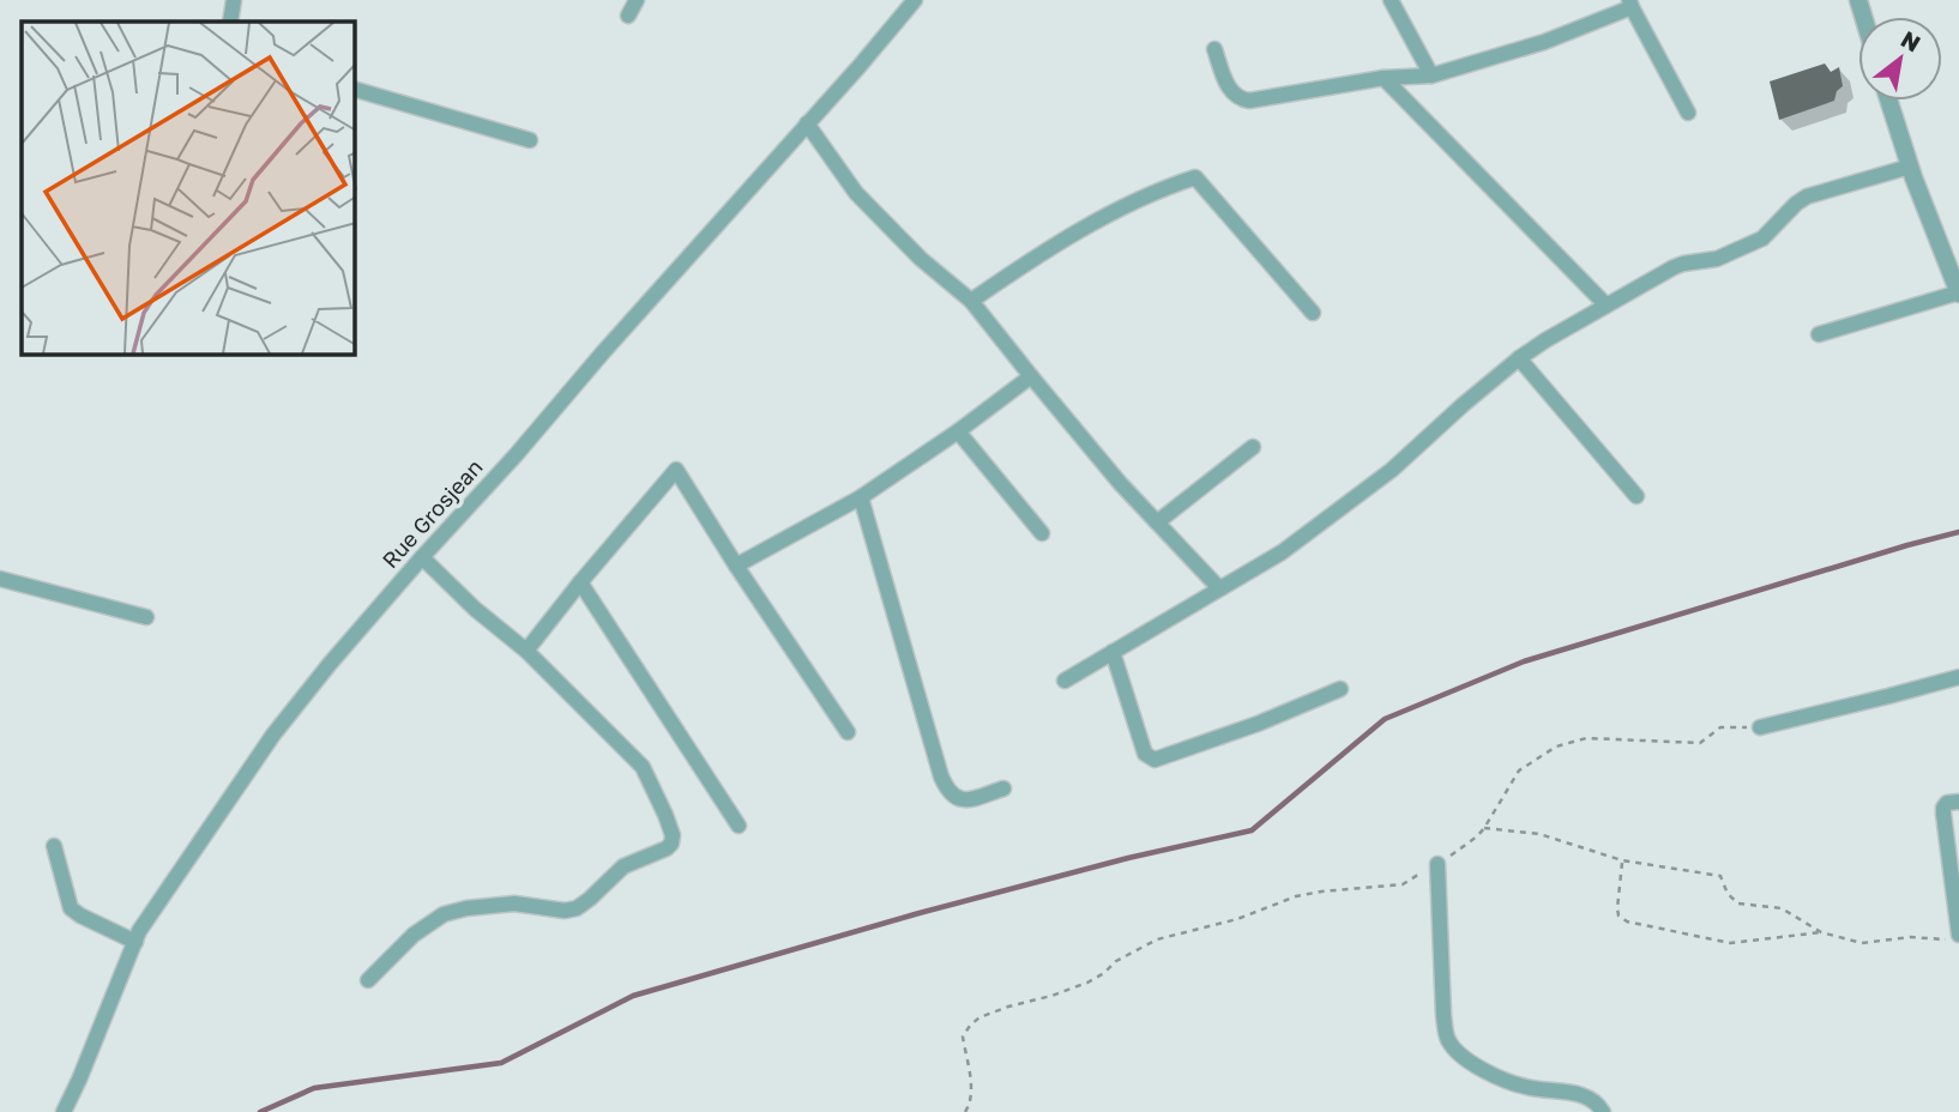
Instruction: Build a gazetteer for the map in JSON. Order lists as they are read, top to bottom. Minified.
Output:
{"streets":{"street":["Rue Grosjean"]},"north":"top right"}
